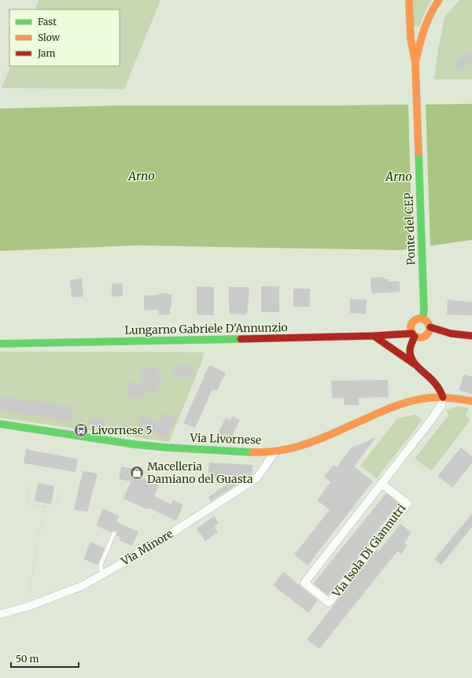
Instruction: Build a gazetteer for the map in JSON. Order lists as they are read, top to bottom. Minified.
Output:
{"streets":{"main road":["Ponte del CEP","Lungarno Gabriele D'Annunzio","Via Livornese"],"street":["Via Minore","Via Isola Di Giannutri"]},"crossings":[["Ponte del CEP","Lungarno Gabriele D'Annunzio"],["Via Livornese","Via Minore"],["Via Livornese","Via Isola Di Giannutri"]],"water":["Arno"],"places":{"bus stop":["Livornese 5"],"shop":["Macelleria Damiano del Guasta"]},"legend":["Fast","Slow","Jam"],"scale_bar":"50 m"}
